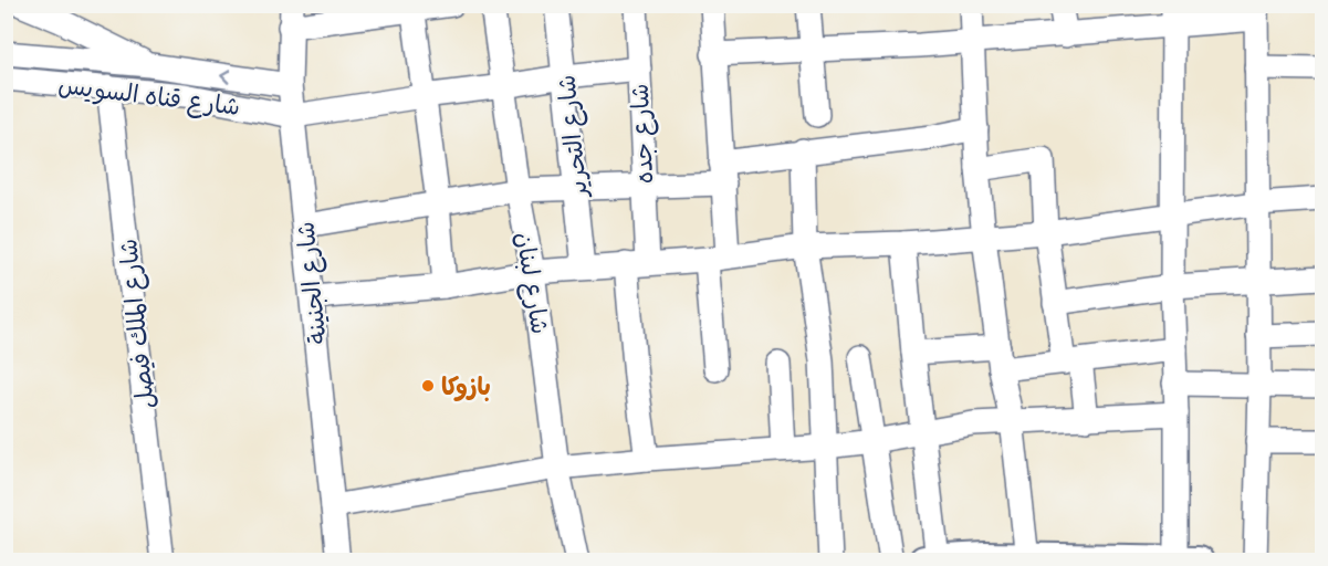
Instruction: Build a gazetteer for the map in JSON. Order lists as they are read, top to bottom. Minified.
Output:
{"streets":{"street":["شارع قناه السويس","شارع جده","شارع التحرير","شارع الجنينة","شارع لبنان","شارع الملك فيصل"]},"crossings":[["شارع قناه السويس","شارع جده"],["شارع قناه السويس","شارع التحرير"],["شارع قناه السويس","شارع الجنينة"],["شارع قناه السويس","شارع لبنان"],["شارع قناه السويس","شارع الملك فيصل"]],"places":["بازوكا"]}
